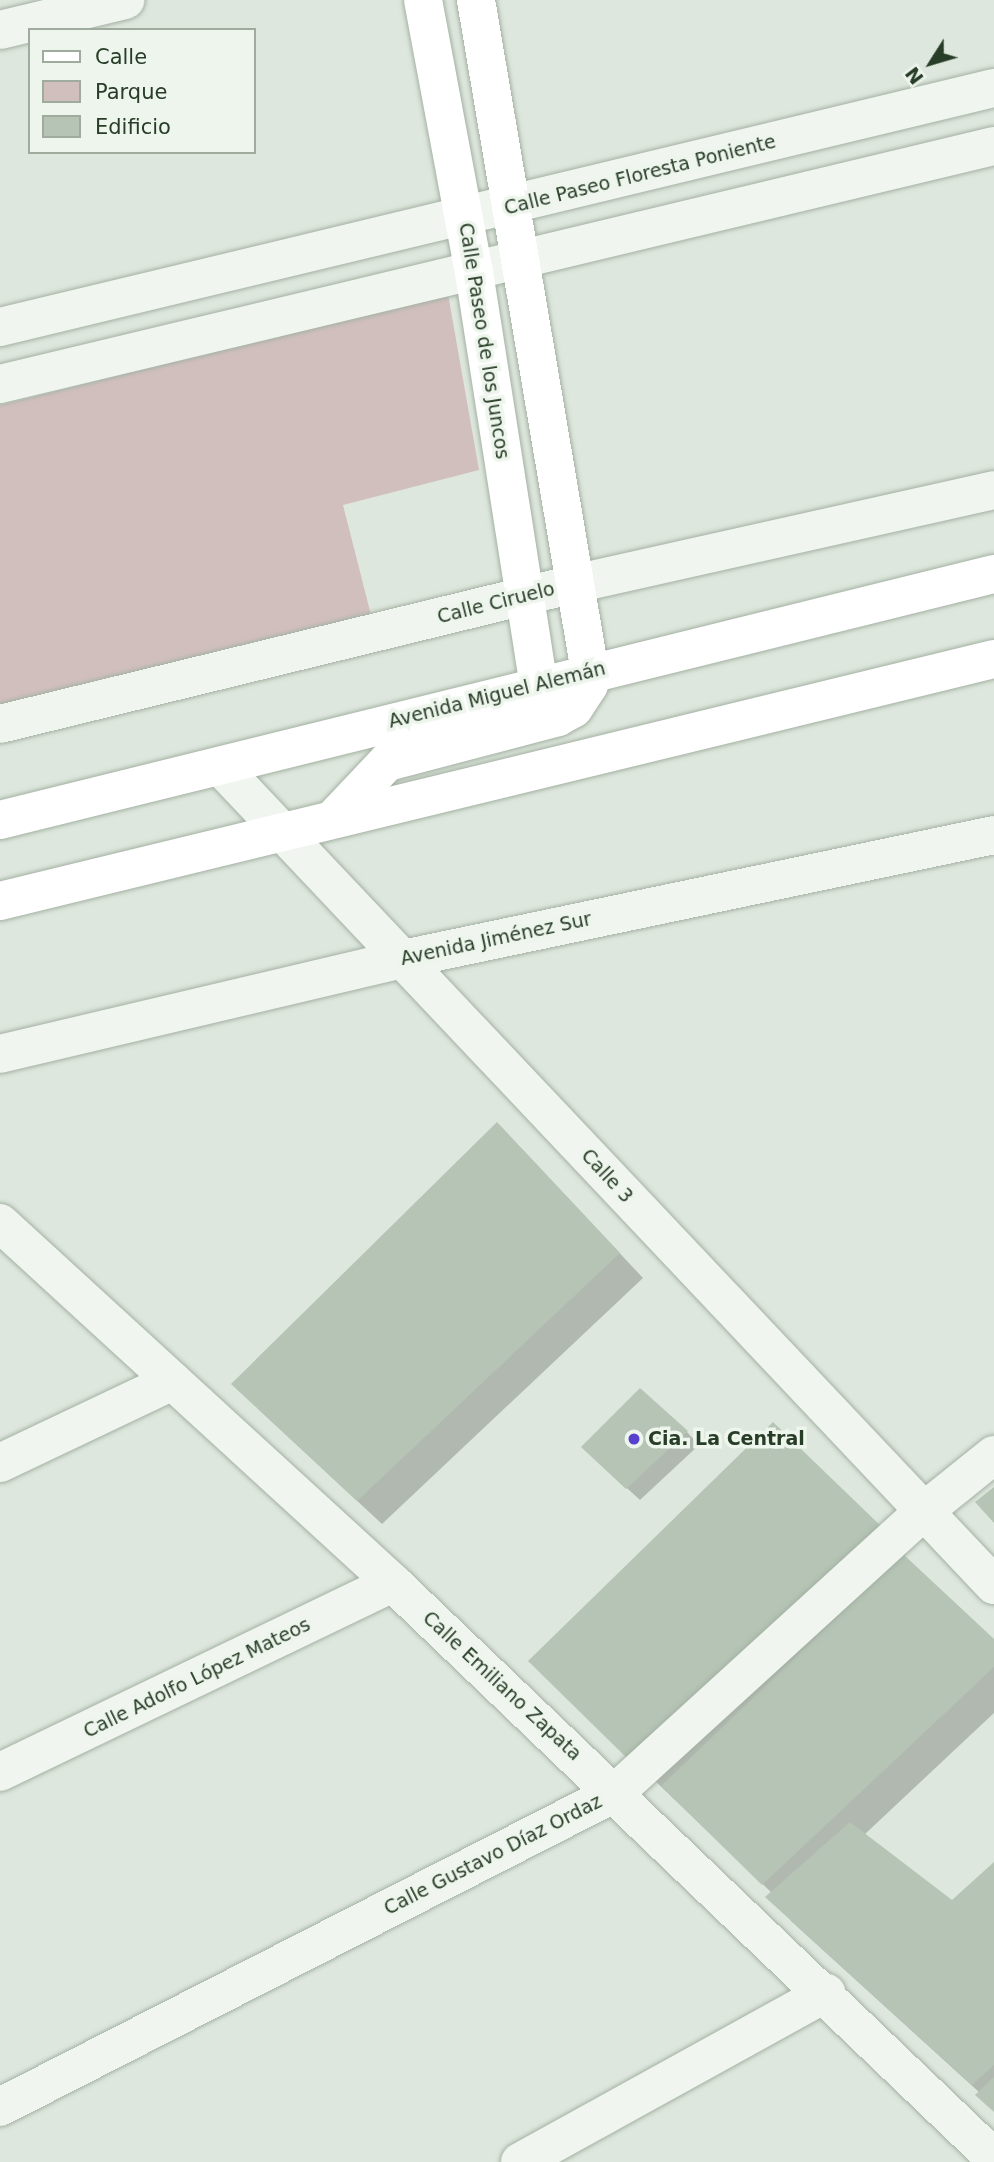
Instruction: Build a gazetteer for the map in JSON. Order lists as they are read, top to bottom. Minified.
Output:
{"streets":{"main road":["Calle Paseo de los Juncos","Avenida Miguel Alemán"],"street":["Calle Paseo Floresta Poniente","Calle Ciruelo","Avenida Jiménez Sur","Calle 3","Calle Adolfo López Mateos","Calle Emiliano Zapata","Calle Gustavo Díaz Ordaz"]},"crossings":[["Calle Paseo Floresta Poniente","Calle Paseo de los Juncos"],["Calle Paseo de los Juncos","Calle Ciruelo"],["Calle Paseo de los Juncos","Avenida Miguel Alemán"],["Avenida Miguel Alemán","Calle 3"],["Avenida Jiménez Sur","Calle 3"],["Calle 3","Calle Gustavo Díaz Ordaz"],["Calle Adolfo López Mateos","Calle Emiliano Zapata"],["Calle Emiliano Zapata","Calle Gustavo Díaz Ordaz"]],"places":["Cia. La Central"],"legend":["Calle","Parque","Edificio"],"north":"bottom left"}
